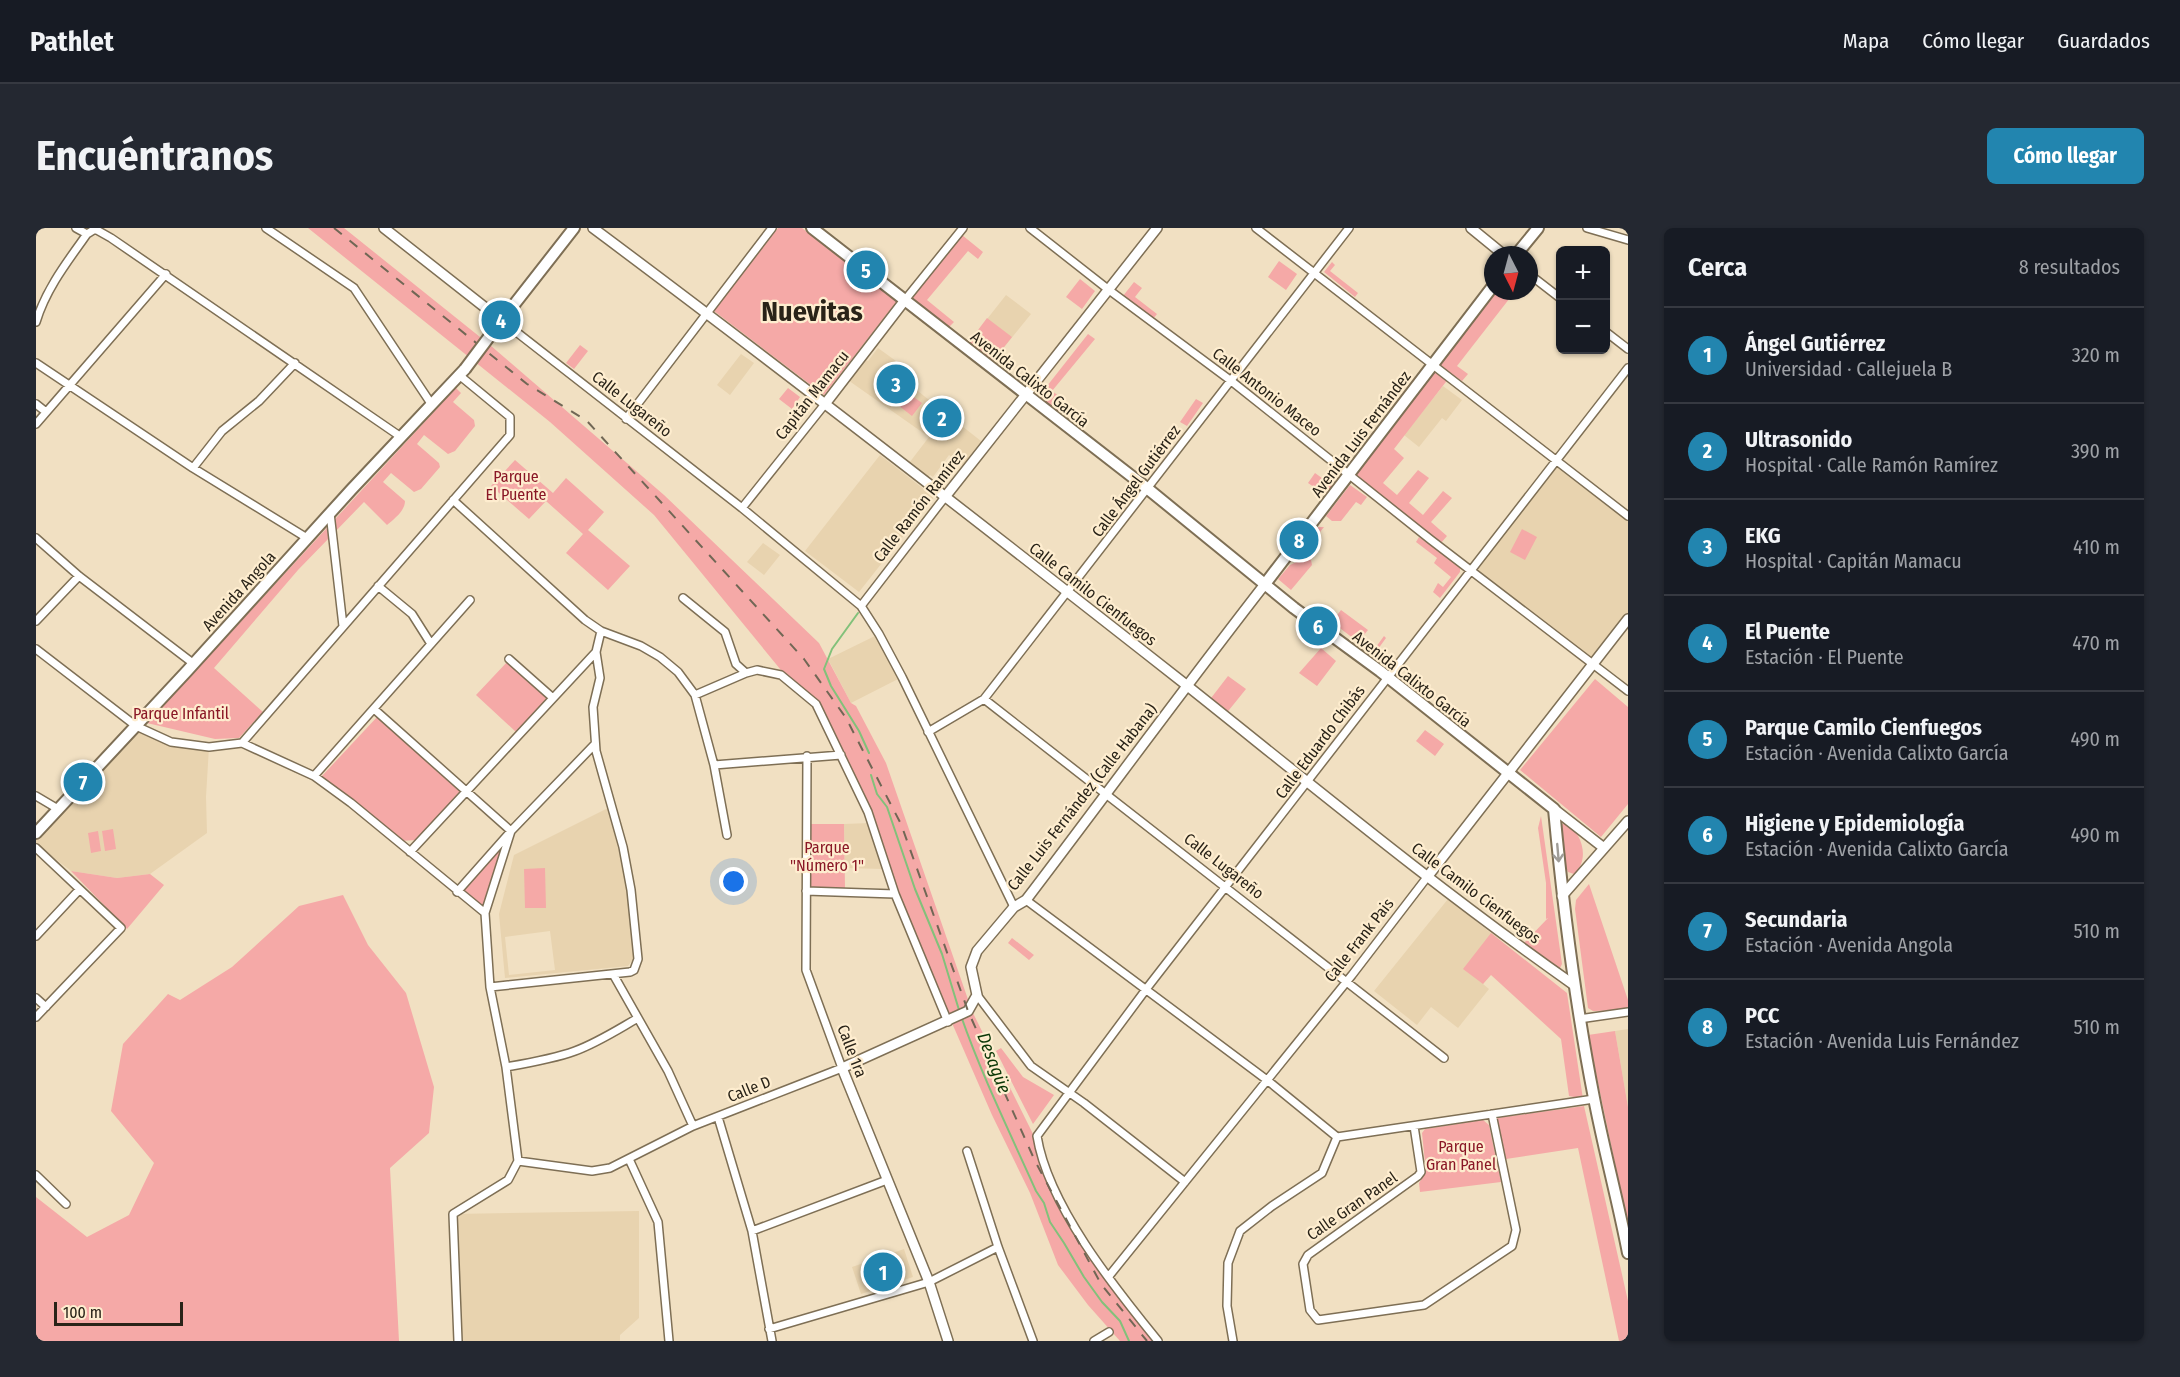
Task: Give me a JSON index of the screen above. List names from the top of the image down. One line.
{"streets":{"main road":["Avenida Calixto García","Capitán Mamacu","Calle Lugareño","Avenida Luis Fernández","Calle Ramón Ramírez","Avenida Angola","Calle Camilo Cienfuegos","Calle Luis Fernández (Calle Habana)","Calle Frank Pais","Calle 1ra","Calle D"],"street":["Calle Antonio Maceo","Calle Ángel Gutiérrez","Calle Eduardo Chibás","Calle Gran Panel"]},"crossings":[["Avenida Calixto García","Capitán Mamacu"],["Avenida Calixto García","Avenida Luis Fernández"],["Avenida Calixto García","Calle Ángel Gutiérrez"],["Avenida Calixto García","Calle Ramón Ramírez"],["Avenida Calixto García","Calle Eduardo Chibás"],["Avenida Calixto García","Calle Frank Pais"],["Calle Antonio Maceo","Avenida Luis Fernández"],["Calle Antonio Maceo","Calle Ángel Gutiérrez"],["Calle Antonio Maceo","Calle Ramón Ramírez"],["Calle Antonio Maceo","Calle Eduardo Chibás"],["Calle Antonio Maceo","Calle Frank Pais"],["Capitán Mamacu","Calle Lugareño"],["Capitán Mamacu","Calle Camilo Cienfuegos"],["Calle Lugareño","Calle Ángel Gutiérrez"],["Calle Lugareño","Calle Ramón Ramírez"],["Calle Lugareño","Avenida Angola"],["Calle Lugareño","Calle Eduardo Chibás"],["Calle Lugareño","Calle Luis Fernández (Calle Habana)"],["Calle Lugareño","Calle Frank Pais"],["Avenida Luis Fernández","Calle Camilo Cienfuegos"],["Avenida Luis Fernández","Calle Luis Fernández (Calle Habana)"],["Calle Ángel Gutiérrez","Calle Camilo Cienfuegos"],["Calle Ramón Ramírez","Calle Camilo Cienfuegos"],["Calle Camilo Cienfuegos","Calle Eduardo Chibás"],["Calle Camilo Cienfuegos","Calle Luis Fernández (Calle Habana)"],["Calle Camilo Cienfuegos","Calle Frank Pais"],["Calle Eduardo Chibás","Calle Frank Pais"],["Calle Luis Fernández (Calle Habana)","Calle D"],["Calle 1ra","Calle D"]],"districts":["Nuevitas"],"water":["Desagüe"],"parks":["Parque El Puente","Parque Infantil","Parque \"Número 1\"","Parque Gran Panel"],"scale_bar":"100 m","north":"bottom","page":{"header":"Pathlet","nav":["Mapa","Cómo llegar","Guardados"],"buttons":"Cómo llegar","title":"Encuéntranos","heading":["Cerca","8 resultados"],"map_buttons":["+","−"],"pins":["5","4","3","2","8","6","7","1"],"list":[{"mark":"1","name":"Ángel Gutiérrez","note":"Universidad · Callejuela B","value":"320 m"},{"mark":"2","name":"Ultrasonido","note":"Hospital · Calle Ramón Ramírez","value":"390 m"},{"mark":"3","name":"EKG","note":"Hospital · Capitán Mamacu","value":"410 m"},{"mark":"4","name":"El Puente","note":"Estación · El Puente","value":"470 m"},{"mark":"5","name":"Parque Camilo Cienfuegos","note":"Estación · Avenida Calixto García","value":"490 m"},{"mark":"6","name":"Higiene y Epidemiología","note":"Estación · Avenida Calixto García","value":"490 m"},{"mark":"7","name":"Secundaria","note":"Estación · Avenida Angola","value":"510 m"},{"mark":"8","name":"PCC","note":"Estación · Avenida Luis Fernández","value":"510 m"}],"scale":"100 m"}}
